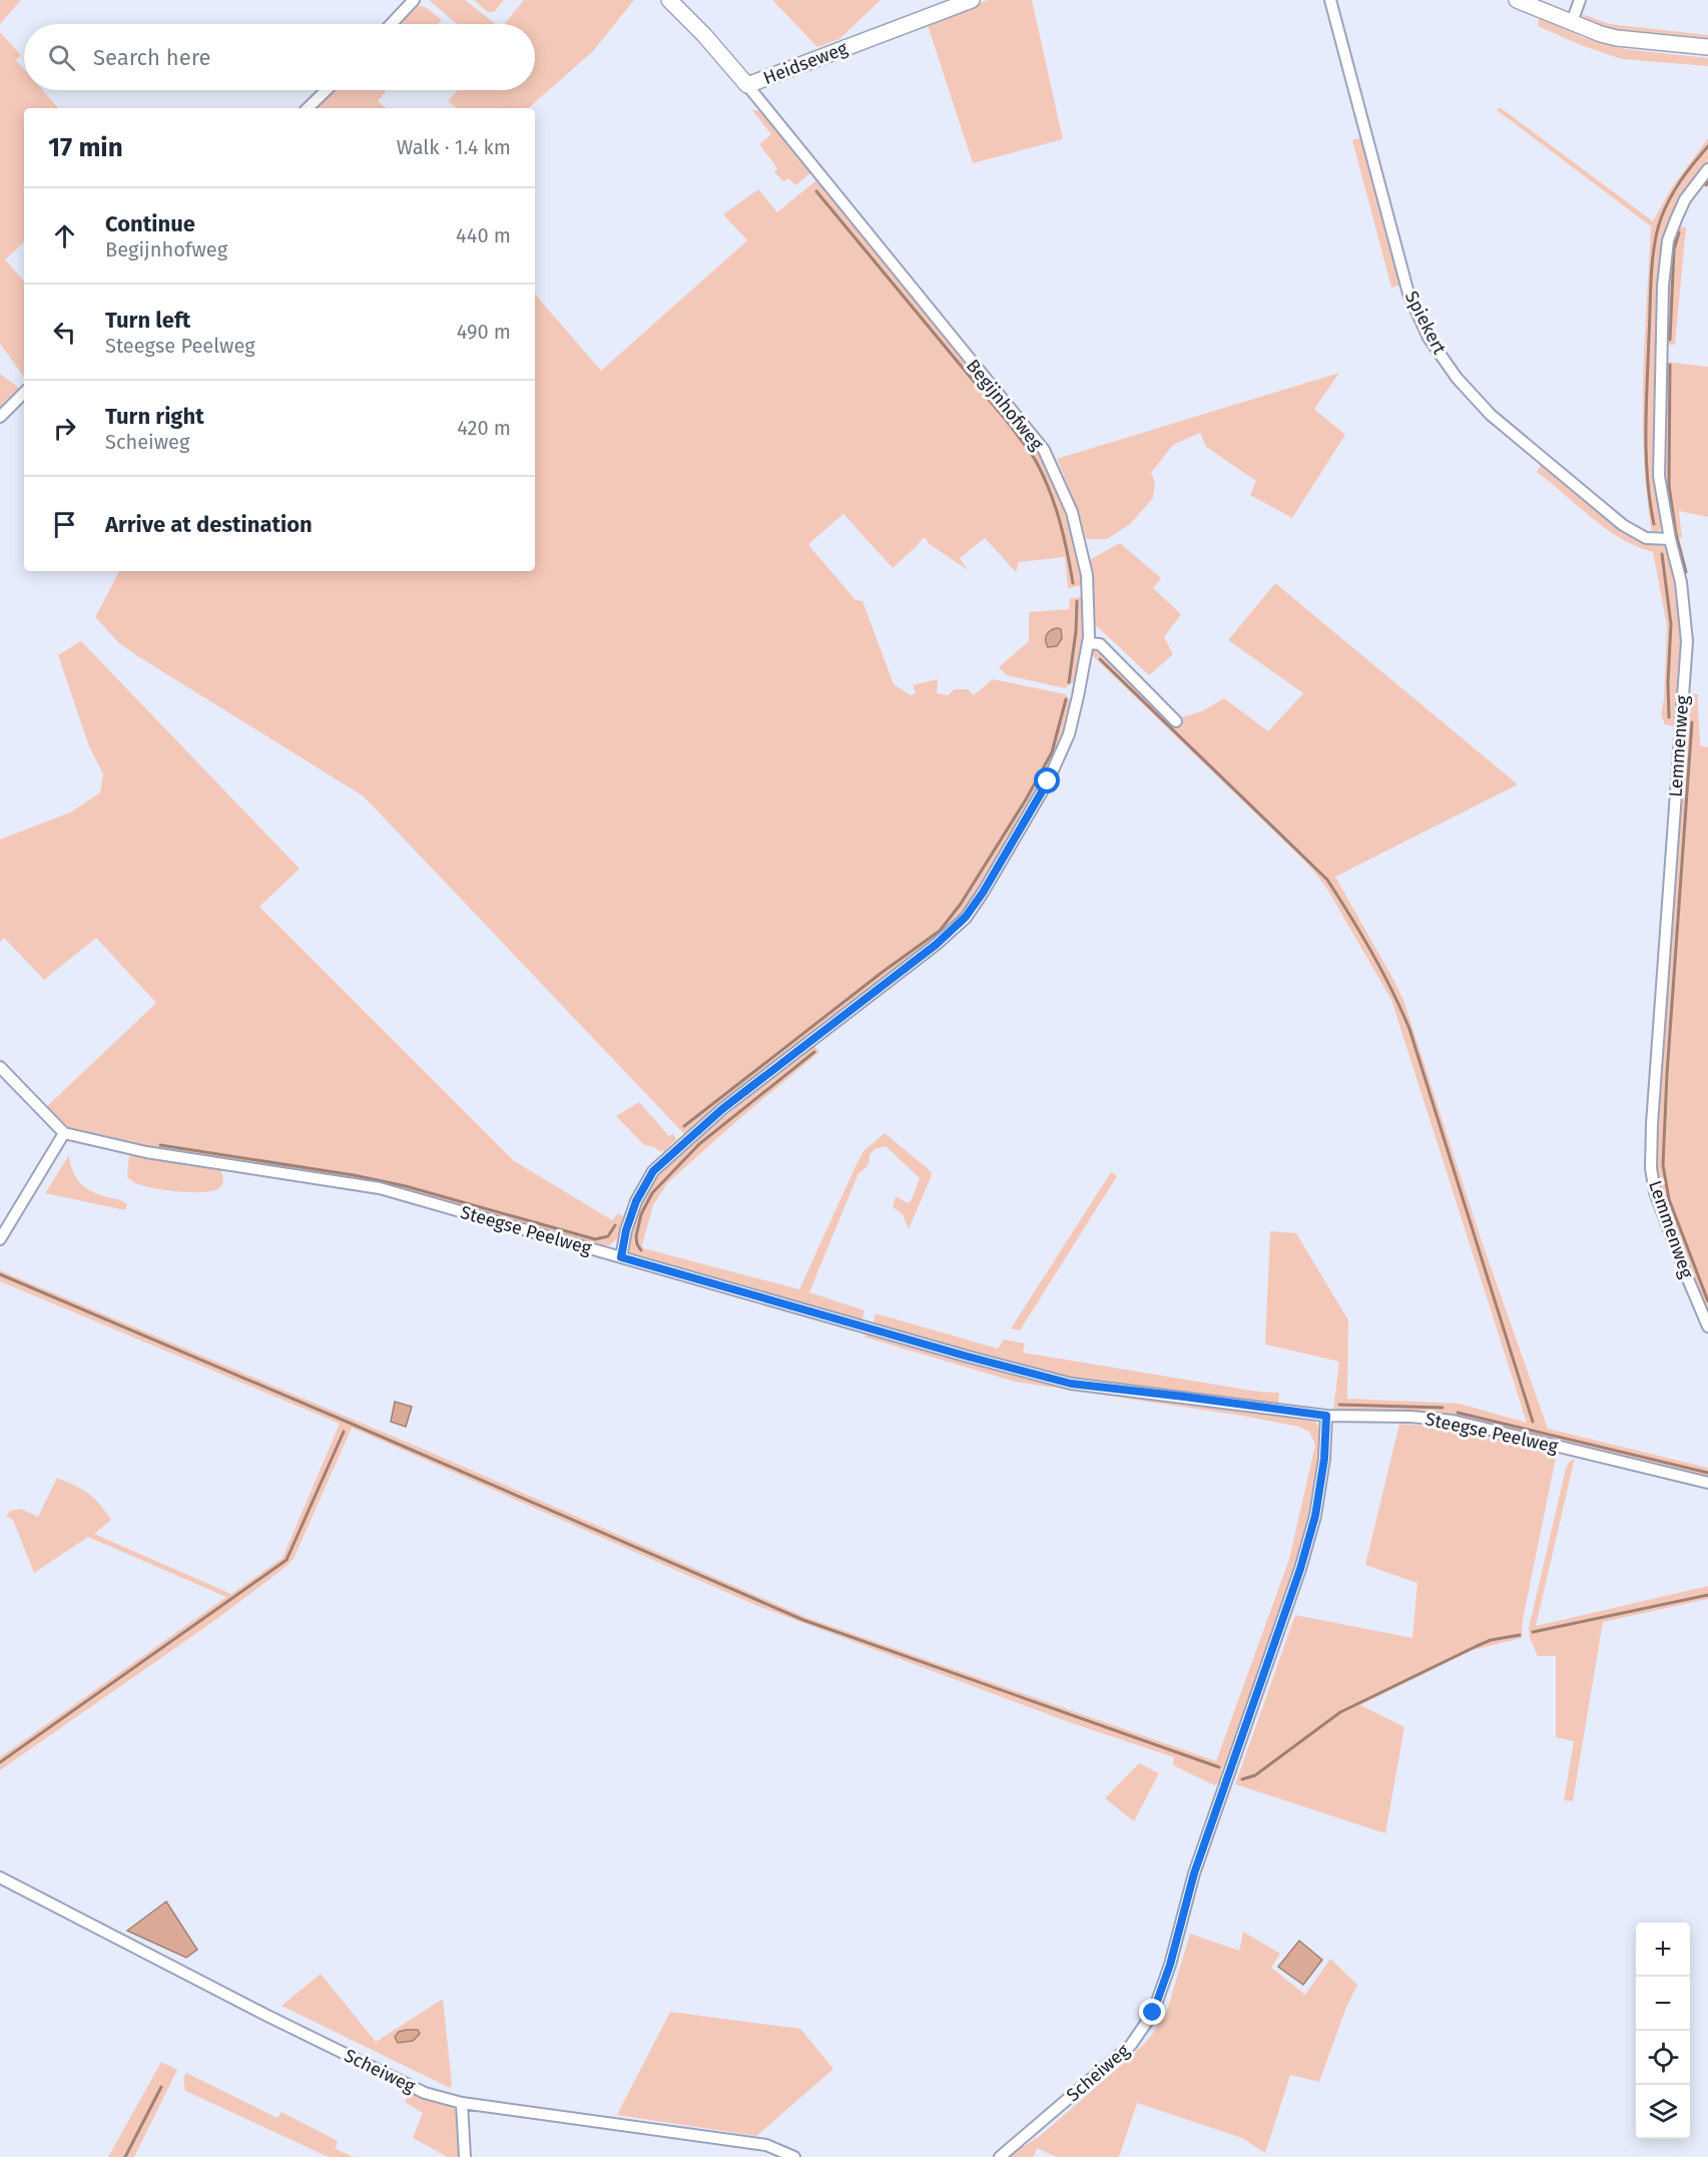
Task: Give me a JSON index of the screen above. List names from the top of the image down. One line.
{"streets":{"street":["Heidseweg","Spiekert","Begijnhofweg","Lemmenweg","Steegse Peelweg","Scheiweg"]},"crossings":[["Heidseweg","Begijnhofweg"],["Spiekert","Lemmenweg"],["Begijnhofweg","Steegse Peelweg"],["Steegse Peelweg","Scheiweg"]],"page":{"search":"Search here","heading":["17 min","Walk · 1.4 km"],"list":[["Continue","Begijnhofweg","440 m"],["Turn left","Steegse Peelweg","490 m"],["Turn right","Scheiweg","420 m"],"Arrive at destination"],"map_buttons":["+","−"]}}
